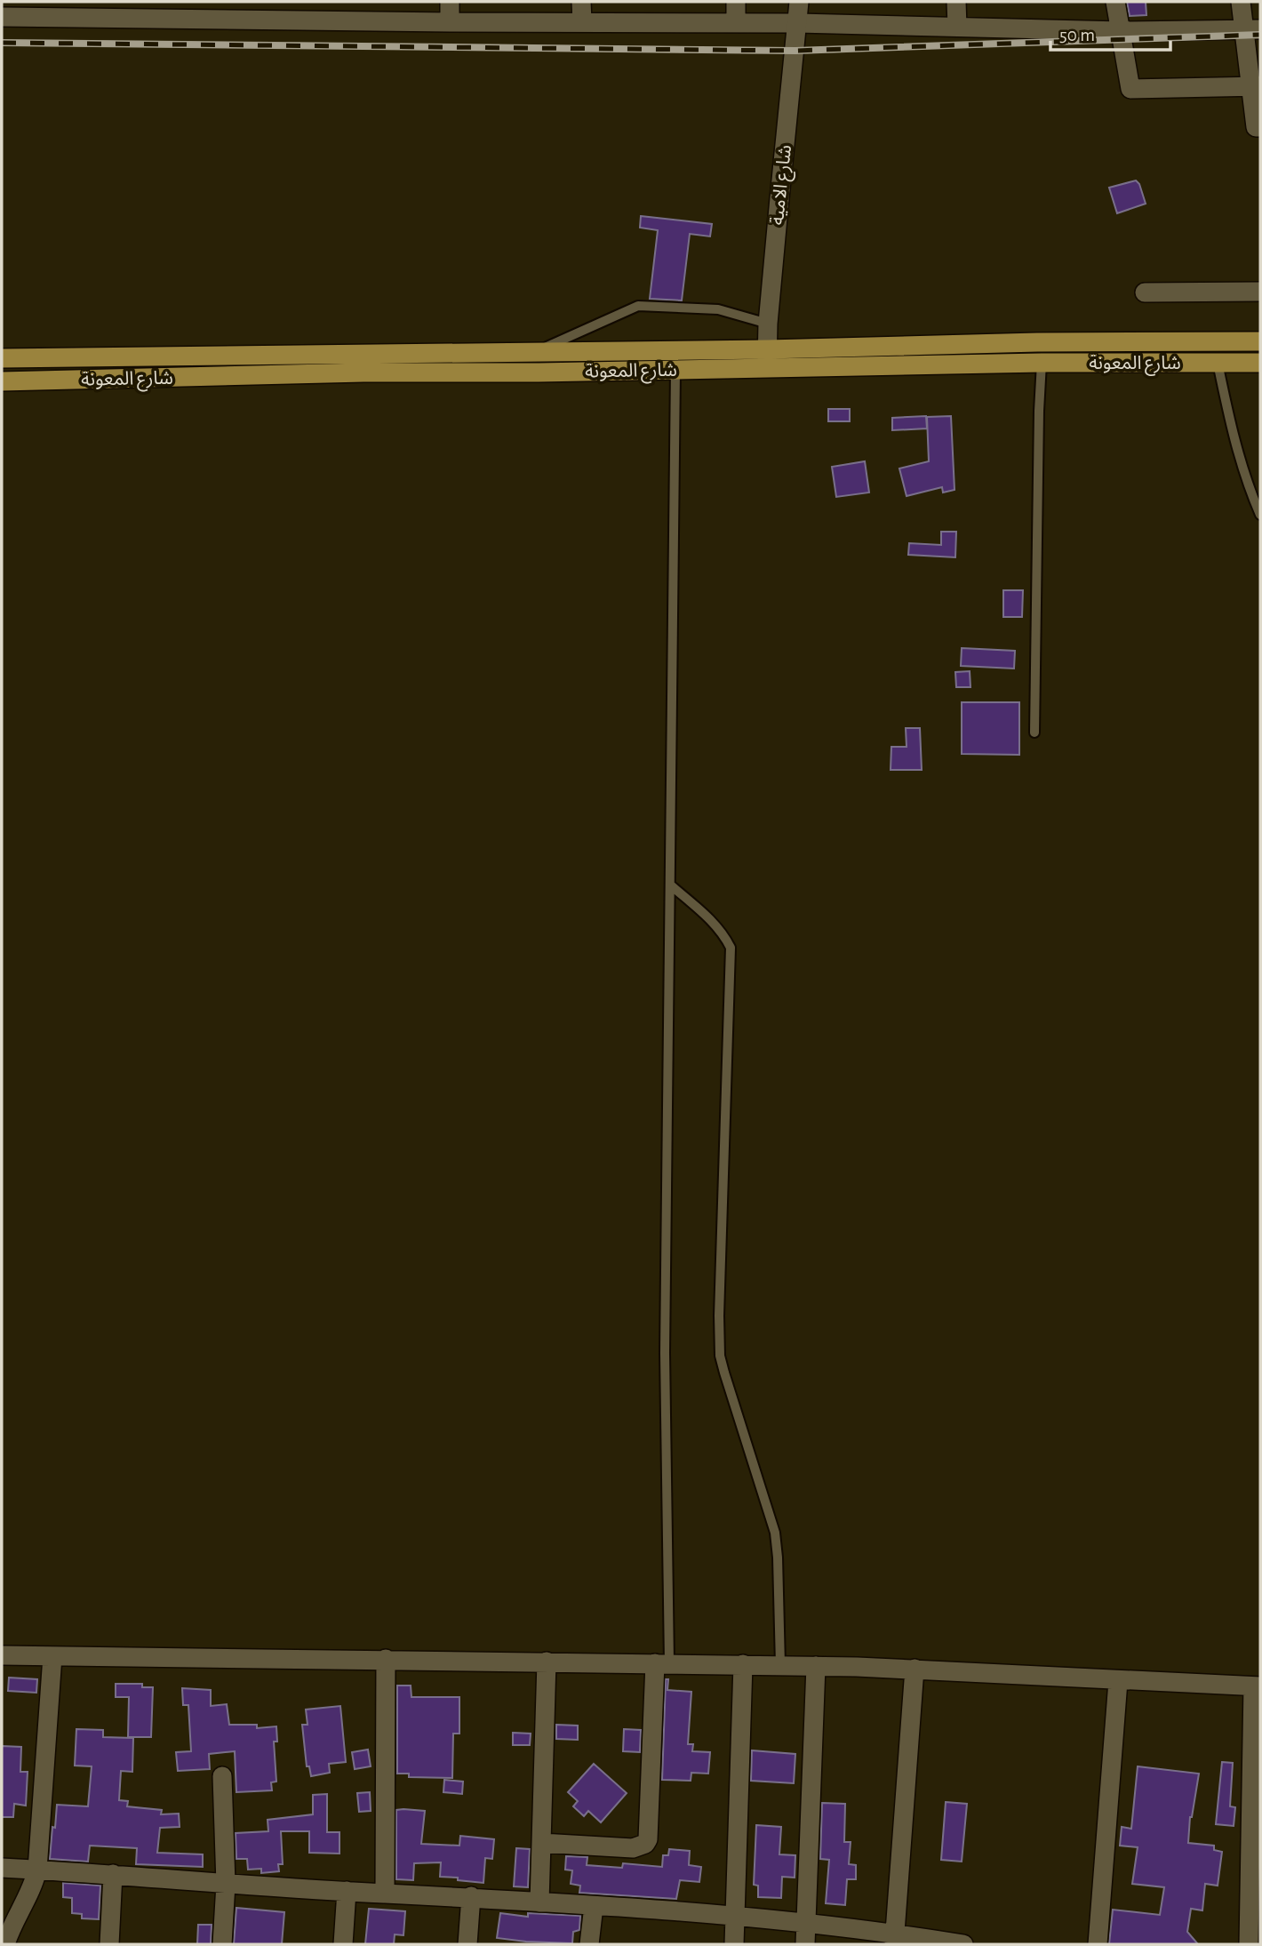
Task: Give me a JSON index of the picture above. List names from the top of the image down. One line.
{"streets":{"highway":["شارع المعونة"],"street":["شارع الامية"]},"crossings":[["شارع الامية","شارع المعونة"]],"scale_bar":"50 m"}
